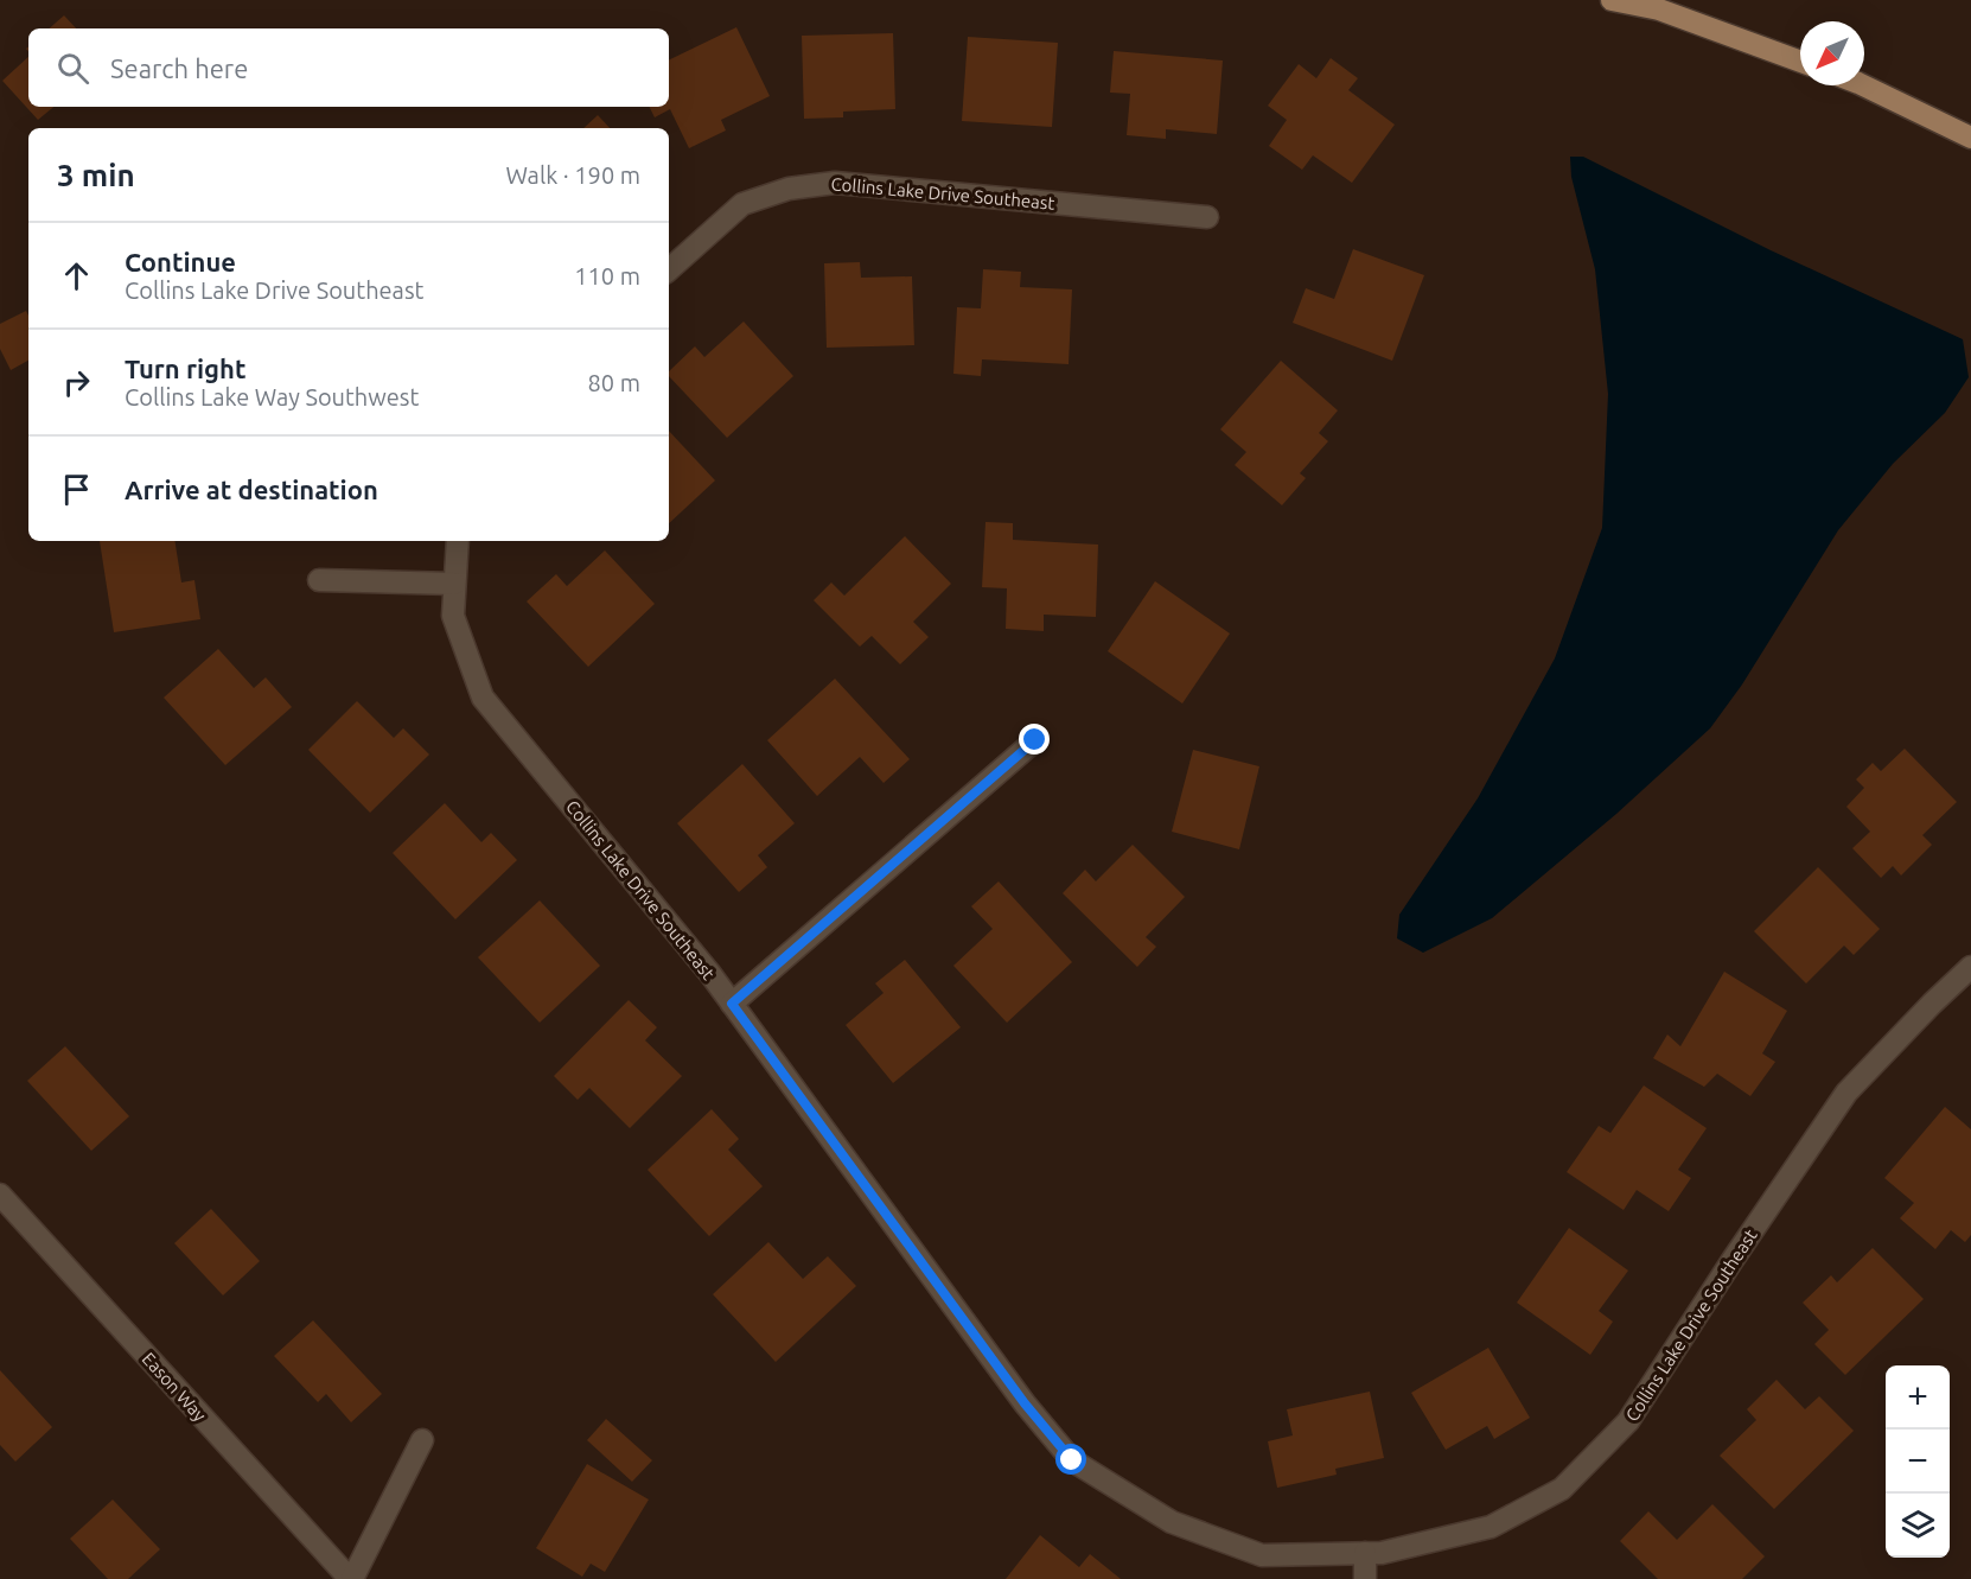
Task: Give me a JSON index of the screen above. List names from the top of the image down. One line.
{"streets":{"street":["Collins Lake Drive Southeast","Eason Way"]},"north":"bottom left","page":{"search":"Search here","heading":["3 min","Walk · 190 m"],"list":[["Continue","Collins Lake Drive Southeast","110 m"],["Turn right","Collins Lake Way Southwest","80 m"],"Arrive at destination"],"map_buttons":["+","−"]}}
